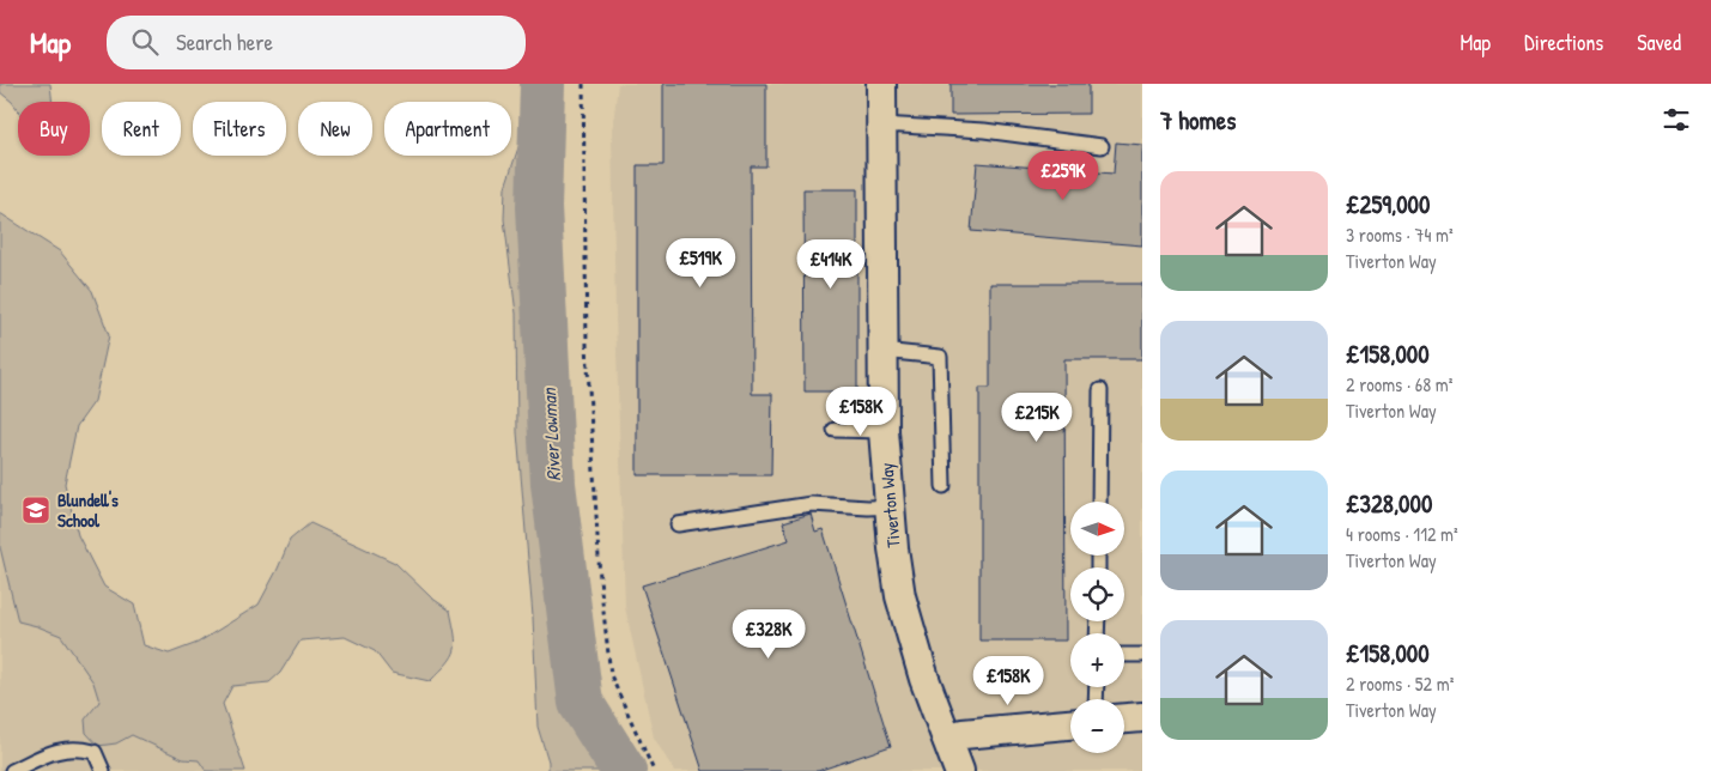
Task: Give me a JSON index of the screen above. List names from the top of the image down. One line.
{"streets":{"street":["Tiverton Way"]},"water":["River Lowman"],"places":{"school or university":["Blundell's School"]},"north":"right","page":{"header":"Map","search":"Search here","nav":["Map","Directions","Saved"],"heading":"7 homes","chip":["Buy","Rent","Filters","New","Apartment"],"price":["£259K","£519K","£414K","£158K","£215K","£328K","£158K"],"list":[{"name":"£259,000","note":"3 rooms · 74 m² · Tiverton Way"},{"name":"£158,000","note":"2 rooms · 68 m² · Tiverton Way"},{"name":"£328,000","note":"4 rooms · 112 m² · Tiverton Way"},{"name":"£158,000","note":"2 rooms · 52 m² · Tiverton Way"}],"map_buttons":["+","−"]}}
